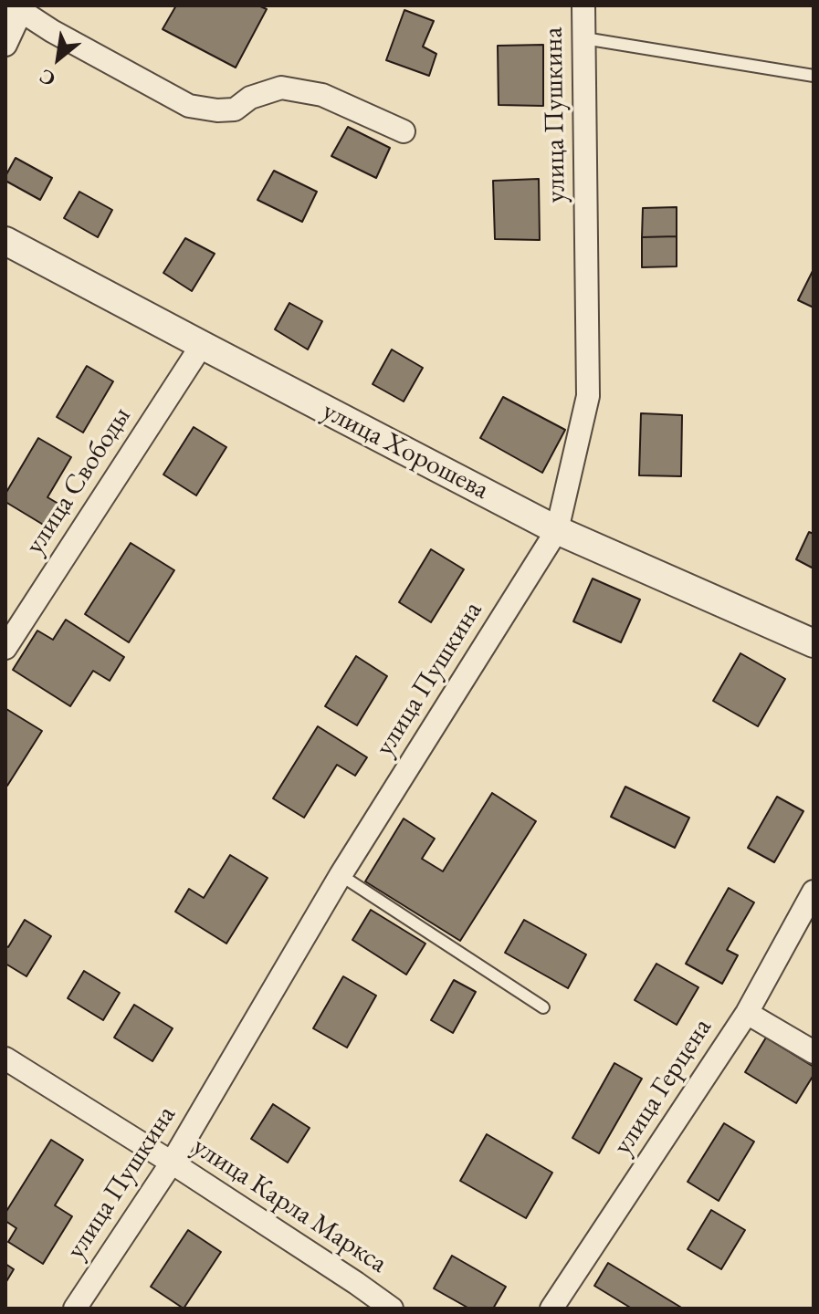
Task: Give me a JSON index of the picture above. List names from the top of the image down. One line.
{"streets":{"street":["улица Пушкина","улица Хорошева","улица Свободы","улица Герцена","улица Карла Маркса"]},"crossings":[["улица Пушкина","улица Хорошева"],["улица Пушкина","улица Карла Маркса"],["улица Хорошева","улица Свободы"]],"north":"bottom left"}
